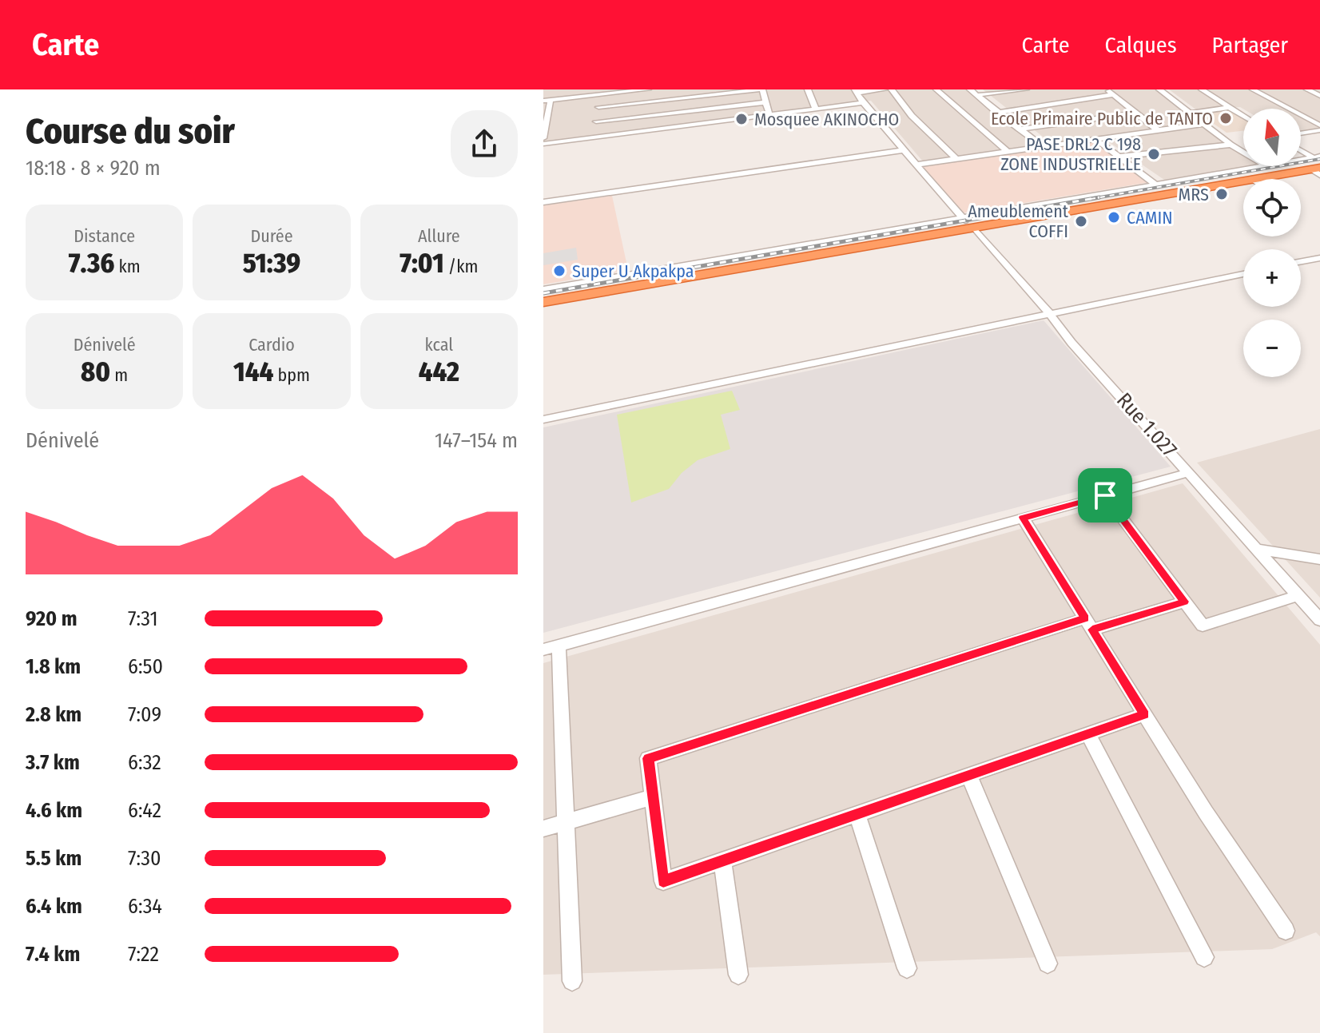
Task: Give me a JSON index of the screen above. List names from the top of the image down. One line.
{"streets":{"street":["Rue 1.027"]},"places":["Ecole Primaire Public de TANTO","Mosquee AKINOCHO","PASE DRL2 C 198 ZONE INDUSTRIELLE","MRS","CAMIN","Ameublement COFFI","Super U Akpakpa"],"north":"top","page":{"header":"Carte","nav":["Carte","Calques","Partager"],"heading":["Course du soir","18:18 · 8 × 920 m"],"map_buttons":["+","−"],"stats":[["Distance","7.36 km"],["Durée","51:39"],["Allure","7:01 /km"],["Dénivelé","80 m"],["Cardio","144 bpm"],["kcal","442"]],"chart":["Dénivelé","147–154 m"],"list":[{"name":"920 m","note":"7:31"},{"name":"1.8 km","note":"6:50"},{"name":"2.8 km","note":"7:09"},{"name":"3.7 km","note":"6:32"},{"name":"4.6 km","note":"6:42"},{"name":"5.5 km","note":"7:30"},{"name":"6.4 km","note":"6:34"},{"name":"7.4 km","note":"7:22"}]}}
